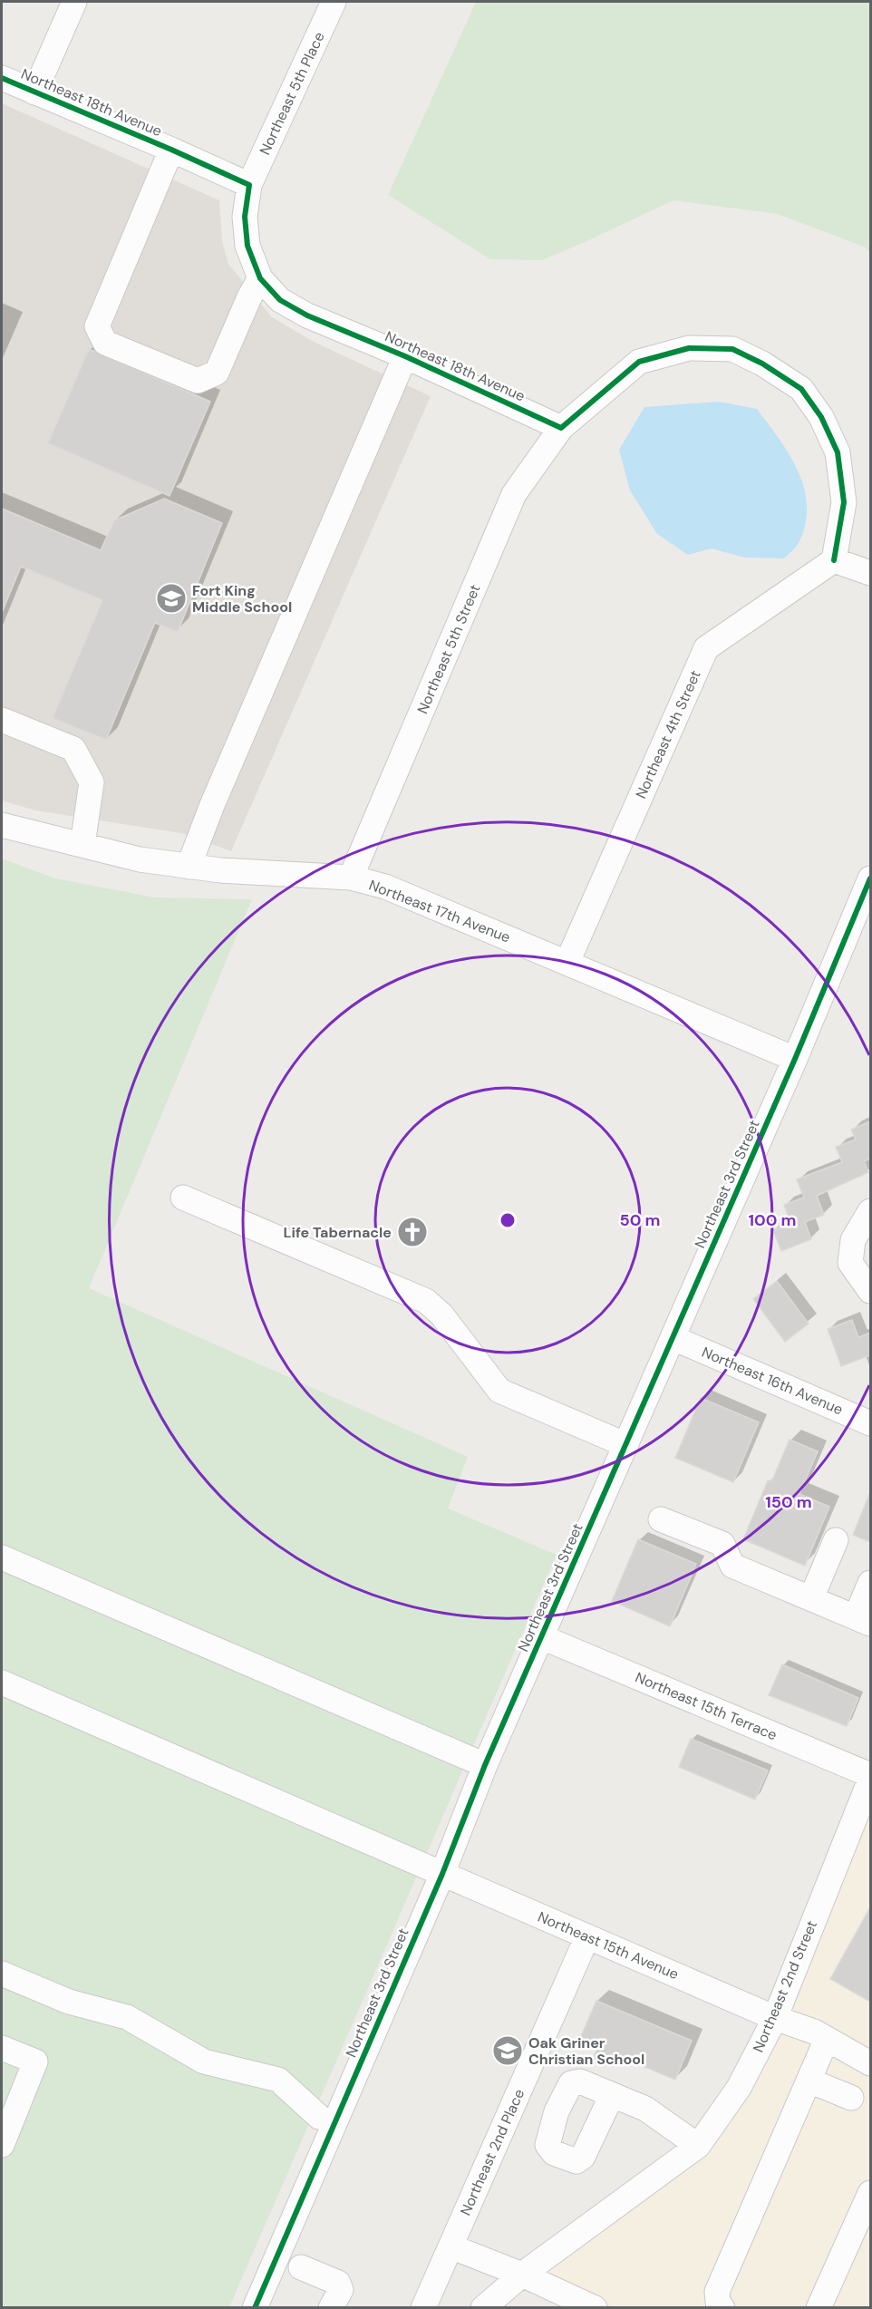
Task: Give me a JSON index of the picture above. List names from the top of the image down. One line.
{"streets":{"street":["Northeast 5th Place","Northeast 18th Avenue","Northeast 5th Street","Northeast 4th Street","Northeast 17th Avenue","Northeast 3rd Street","Northeast 16th Avenue","Northeast 15th Terrace","Northeast 15th Avenue","Northeast 2nd Street","Northeast 2nd Place"]},"crossings":[["Northeast 5th Place","Northeast 18th Avenue"],["Northeast 18th Avenue","Northeast 5th Street"],["Northeast 5th Street","Northeast 17th Avenue"],["Northeast 4th Street","Northeast 17th Avenue"],["Northeast 17th Avenue","Northeast 3rd Street"],["Northeast 3rd Street","Northeast 16th Avenue"],["Northeast 3rd Street","Northeast 15th Terrace"],["Northeast 3rd Street","Northeast 15th Avenue"],["Northeast 15th Avenue","Northeast 2nd Street"],["Northeast 15th Avenue","Northeast 2nd Place"]],"places":{"school or university":["Fort King Middle School","Oak Griner Christian School"],"church":["Life Tabernacle"]},"rings":["50 m","100 m","150 m"]}
